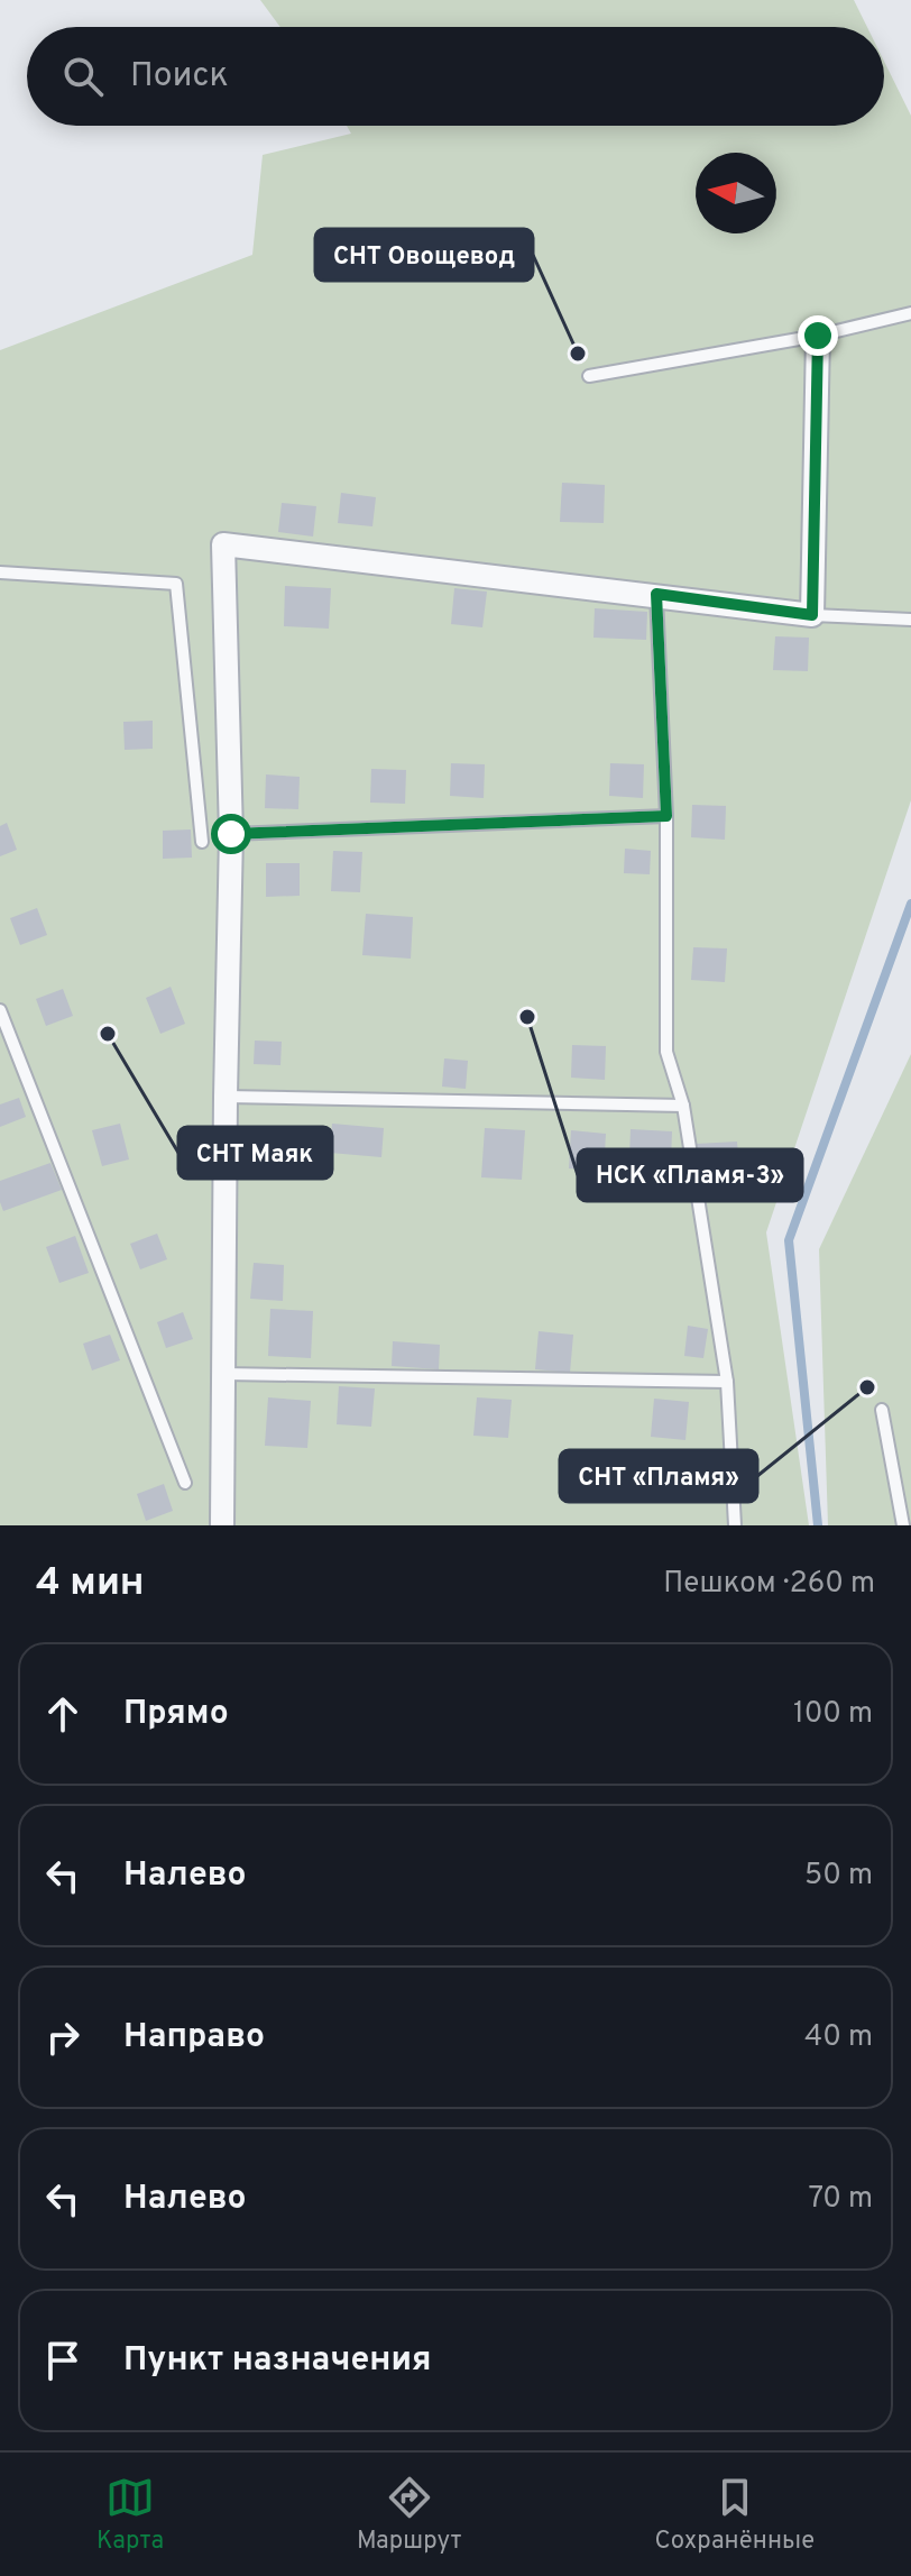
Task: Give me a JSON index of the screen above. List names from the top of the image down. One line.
{"places":["СНТ Овощевод","НСК «Пламя-3»","СНТ Маяк","СНТ «Пламя»"],"north":"left","page":{"search":"Поиск","heading":["4 мин","Пешком · 260 m"],"list":[["Прямо","100 m"],["Налево","50 m"],["Направо","40 m"],["Налево","70 m"],"Пункт назначения"],"nav":["Карта","Маршрут","Сохранённые"]}}
